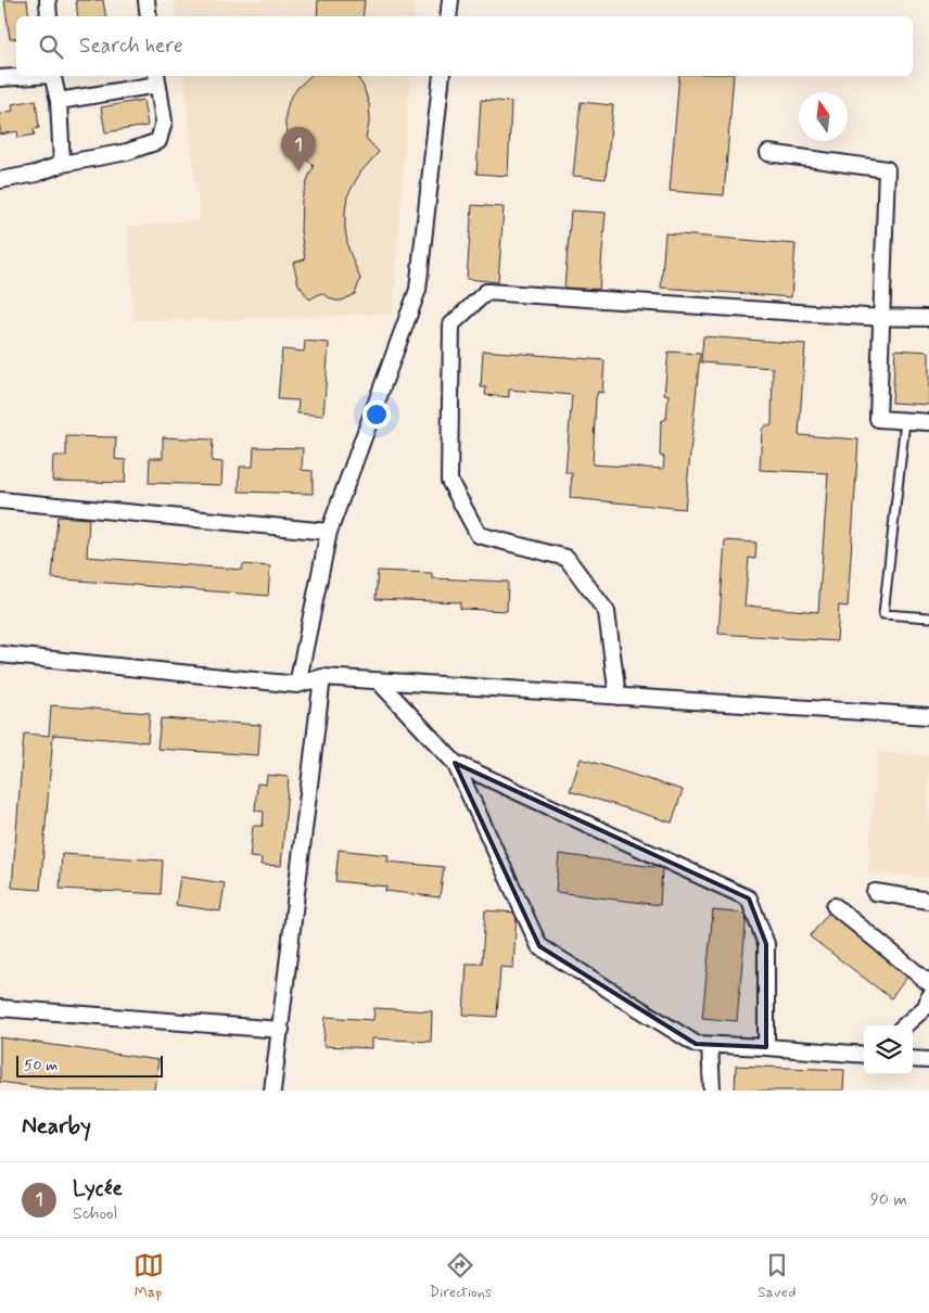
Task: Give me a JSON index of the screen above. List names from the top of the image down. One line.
{"scale_bar":"50 m","north":"top","page":{"search":"Search here","pins":"1","scale":"50 m","heading":"Nearby","list":[{"mark":"1","name":"Lycée","note":"School","value":"90 m"}],"nav":["Map","Directions","Saved"]}}
